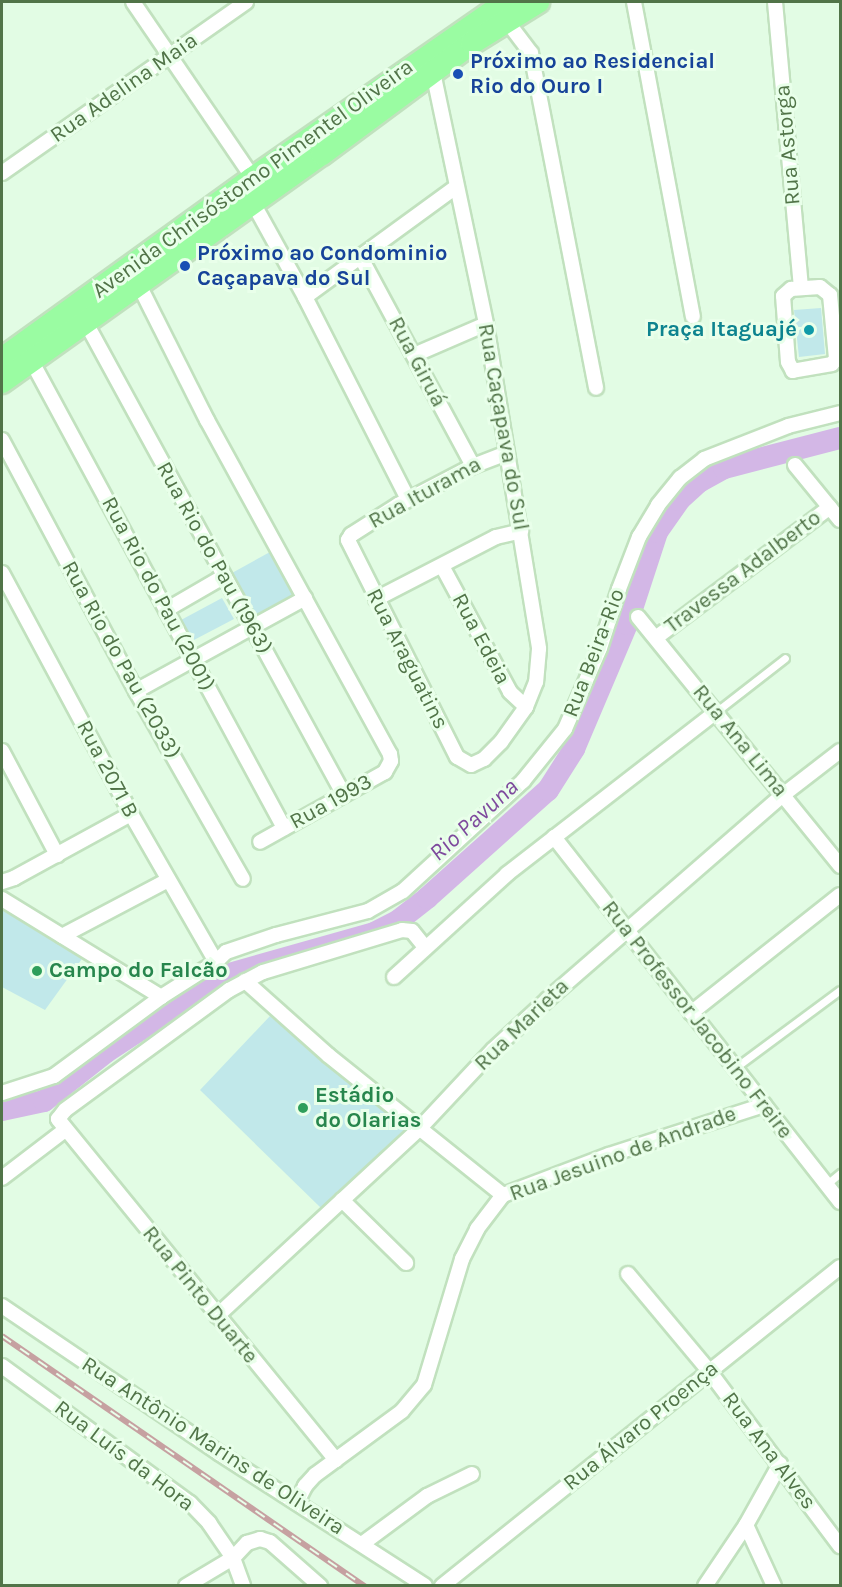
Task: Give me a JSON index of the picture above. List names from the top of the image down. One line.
{"streets":{"main road":["Avenida Chrisóstomo Pimentel Oliveira"],"street":["Rua Adelina Maia","Rua Astorga","Rua Giruá","Rua Caçapava do Sul","Rua Iturama","Rua Rio do Pau (1963)","Travessa Adalberto","Rua Rio do Pau (2001)","Rua Edeia","Rua Beira-Rio","Rua Araguatins","Rua Rio do Pau (2033)","Rua Ana Lima","Rua 2071 B","Rua 1993","Rua Professor Jacobino Freire","Rua Marieta","Rua Jesuino de Andrade","Rua Pinto Duarte","Rua Álvaro Proença","Rua Antônio Marins de Oliveira","Rua Ana Alves","Rua Luís da Hora"]},"crossings":[["Avenida Chrisóstomo Pimentel Oliveira","Rua Caçapava do Sul"],["Avenida Chrisóstomo Pimentel Oliveira","Rua Rio do Pau (1963)"],["Avenida Chrisóstomo Pimentel Oliveira","Rua Rio do Pau (2001)"],["Rua Giruá","Rua Iturama"],["Rua Caçapava do Sul","Rua Iturama"],["Rua Caçapava do Sul","Rua Edeia"],["Rua Caçapava do Sul","Rua Araguatins"],["Rua Iturama","Rua Araguatins"],["Rua Rio do Pau (1963)","Rua 1993"],["Travessa Adalberto","Rua Ana Lima"],["Rua Rio do Pau (2001)","Rua 1993"],["Rua Beira-Rio","Rua 2071 B"],["Rua Ana Lima","Rua Marieta"],["Rua Professor Jacobino Freire","Rua Marieta"],["Rua Professor Jacobino Freire","Rua Jesuino de Andrade"],["Rua Marieta","Rua Pinto Duarte"],["Rua Jesuino de Andrade","Rua Pinto Duarte"],["Rua Jesuino de Andrade","Rua Antônio Marins de Oliveira"],["Rua Álvaro Proença","Rua Ana Alves"]],"water":["Rio Pavuna"],"places":["Próximo ao Residencial Rio do Ouro I","Próximo ao Condominio Caçapava do Sul","Praça Itaguajé","Campo do Falcão","Estádio do Olarias"]}
